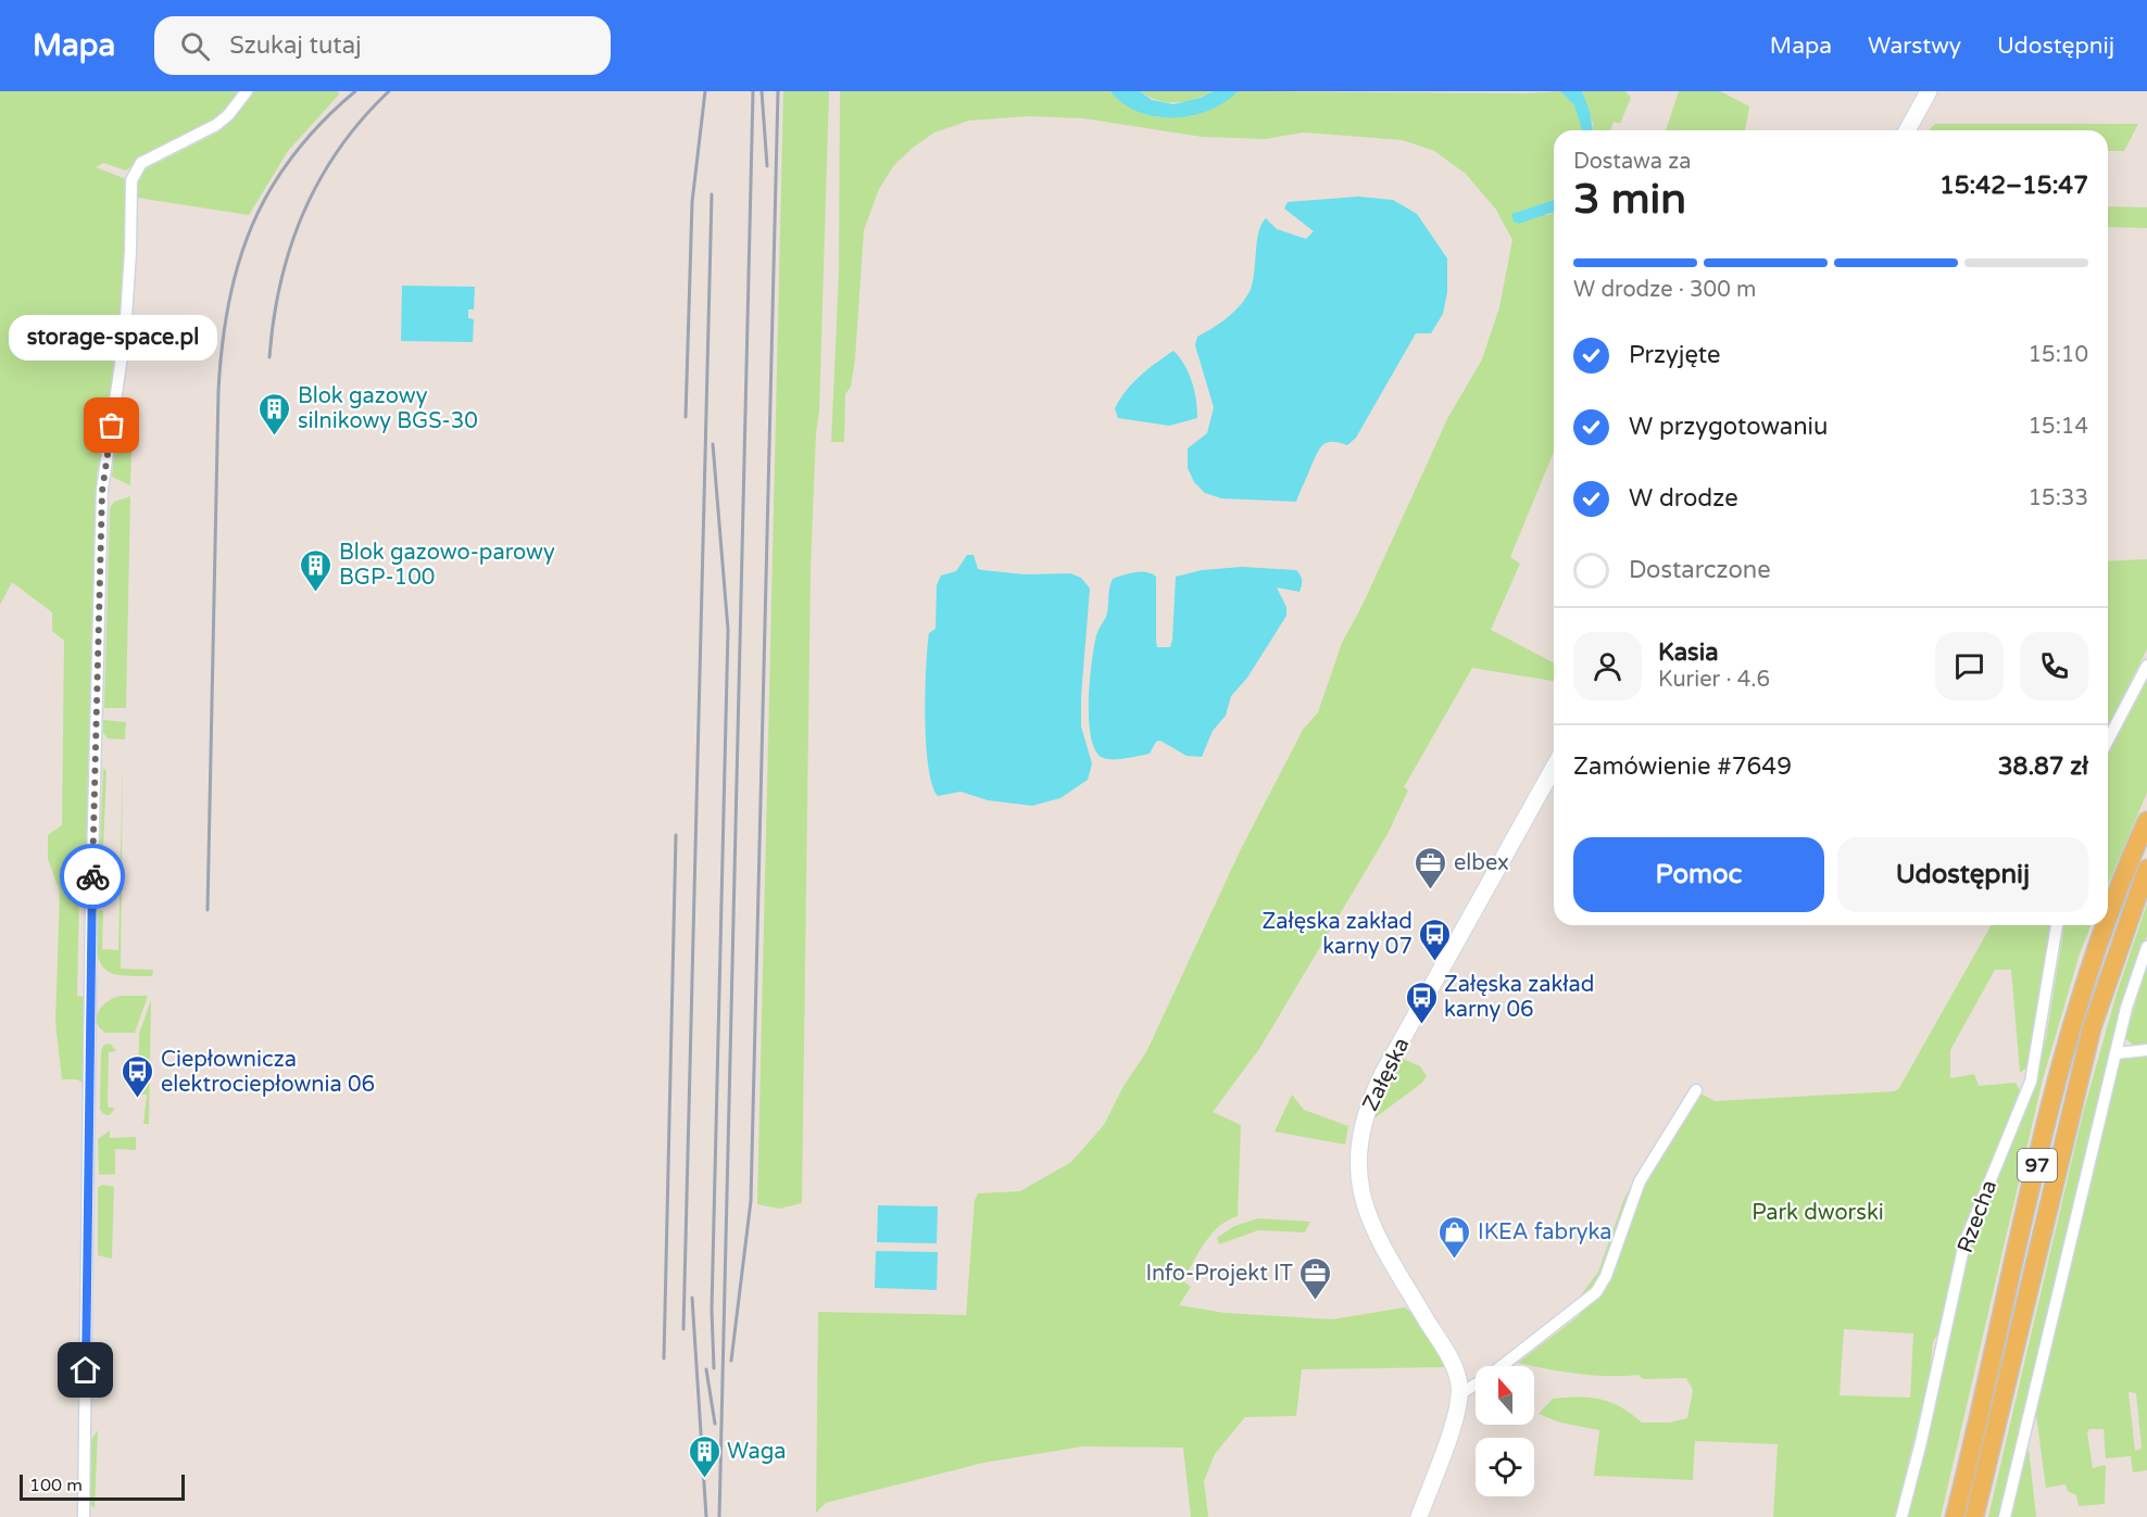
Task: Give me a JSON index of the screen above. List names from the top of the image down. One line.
{"streets":{"main road":["97"],"street":["Załęska","Rzecha"]},"parks":["Park dworski"],"places":{"other":["storage-space.pl"],"building":["Blok gazowy silnikowy BGS-30","Blok gazowo-parowy BGP-100","Waga"],"office":["elbex","Info-Projekt IT"],"bus stop":["Załęska zakład karny 07","Załęska zakład karny 06","Ciepłownicza elektrociepłownia 06"],"shop":["IKEA fabryka"]},"scale_bar":"100 m","north":"top","page":{"header":"Mapa","search":"Szukaj tutaj","nav":["Mapa","Warstwy","Udostępnij"],"heading":["3 min","Dostawa za","15:42–15:47"],"panel":["Kasia","Kurier · 4.6","Zamówienie #7649","38.87 zł"],"bar":"W drodze · 300 m","bubble":"storage-space.pl","list":[["Przyjęte","15:10"],["W przygotowaniu","15:14"],["W drodze","15:33"],"Dostarczone"],"buttons":["Pomoc","Udostępnij"],"scale":"100 m"}}
